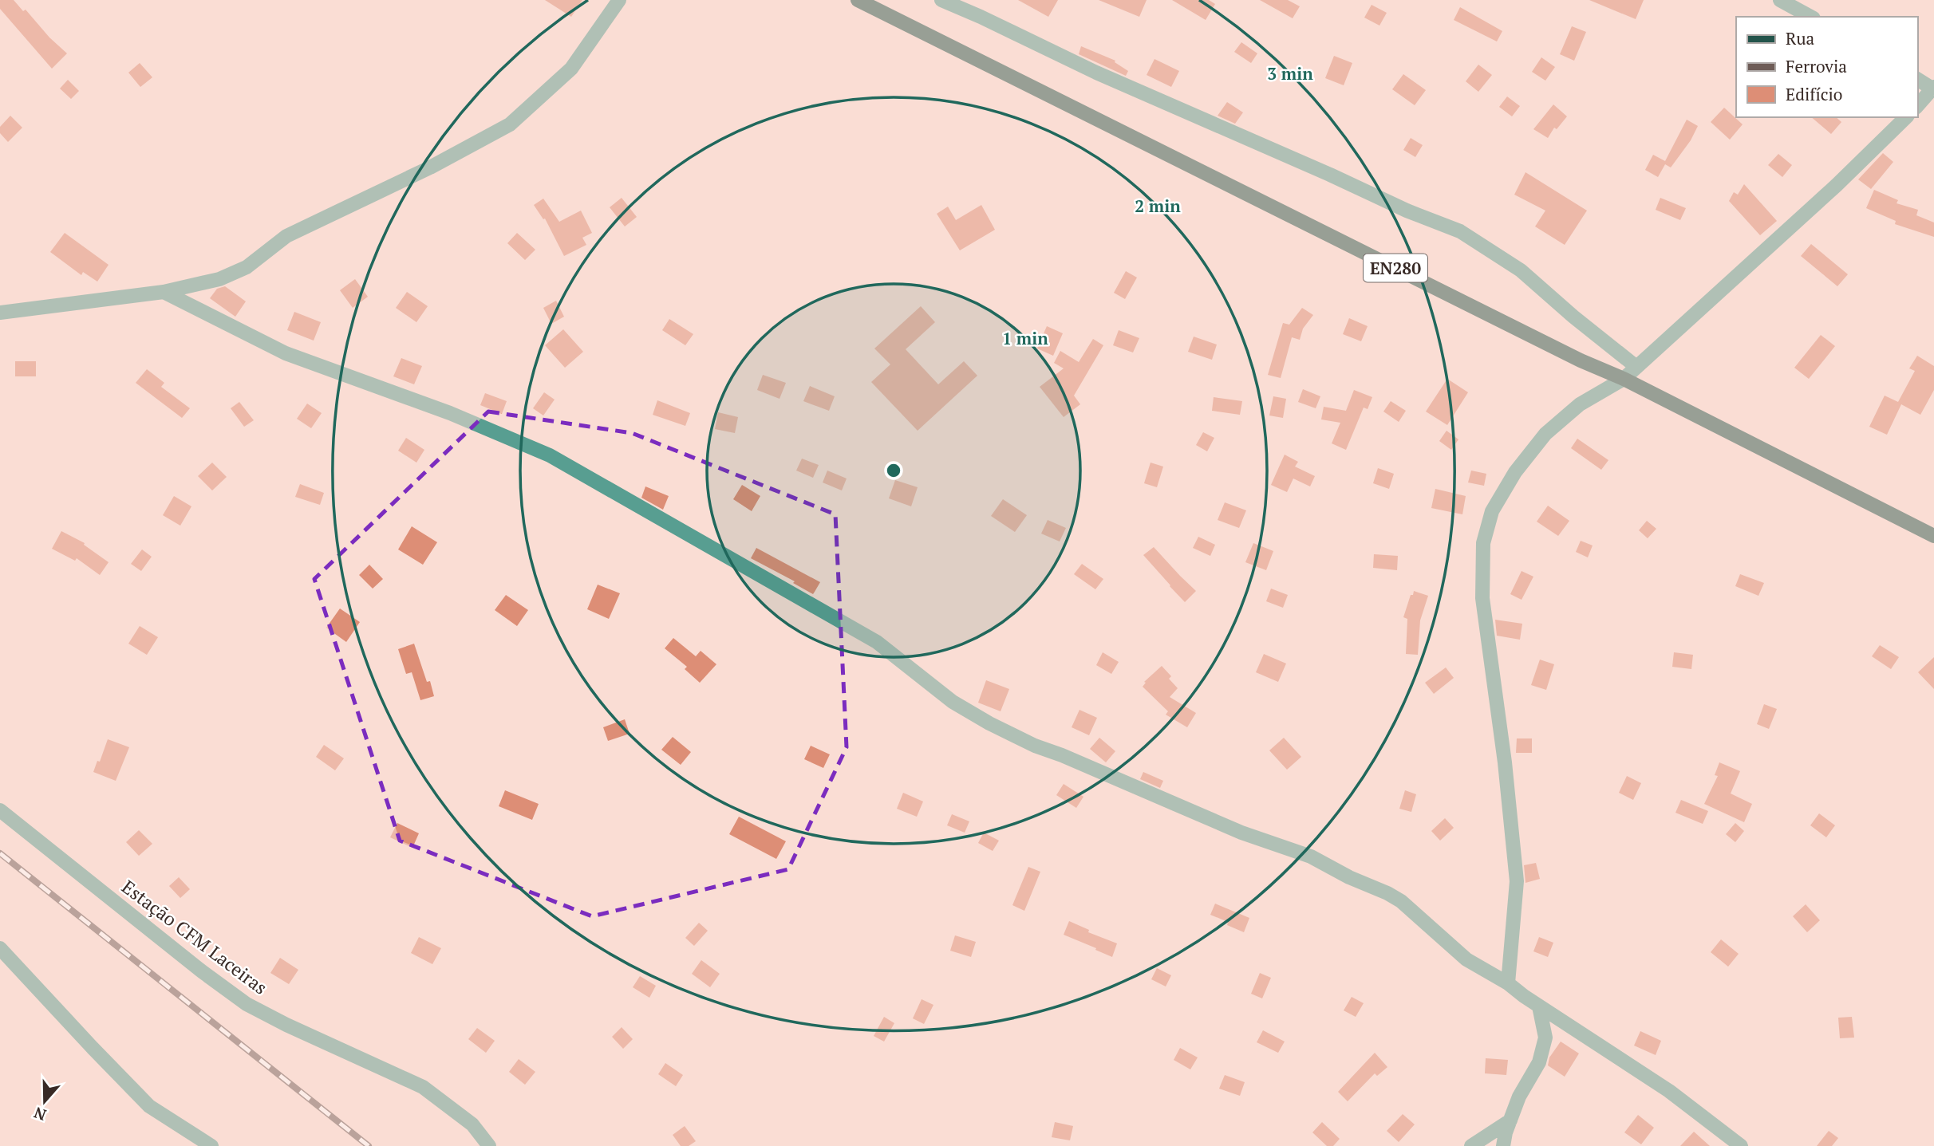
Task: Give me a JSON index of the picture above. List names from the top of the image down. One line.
{"streets":{"main road":["EN280"],"street":["Estação CFM Laceiras"]},"legend":["Rua","Ferrovia","Edifício"],"north":"bottom","rings":["3 min","2 min","1 min"]}
